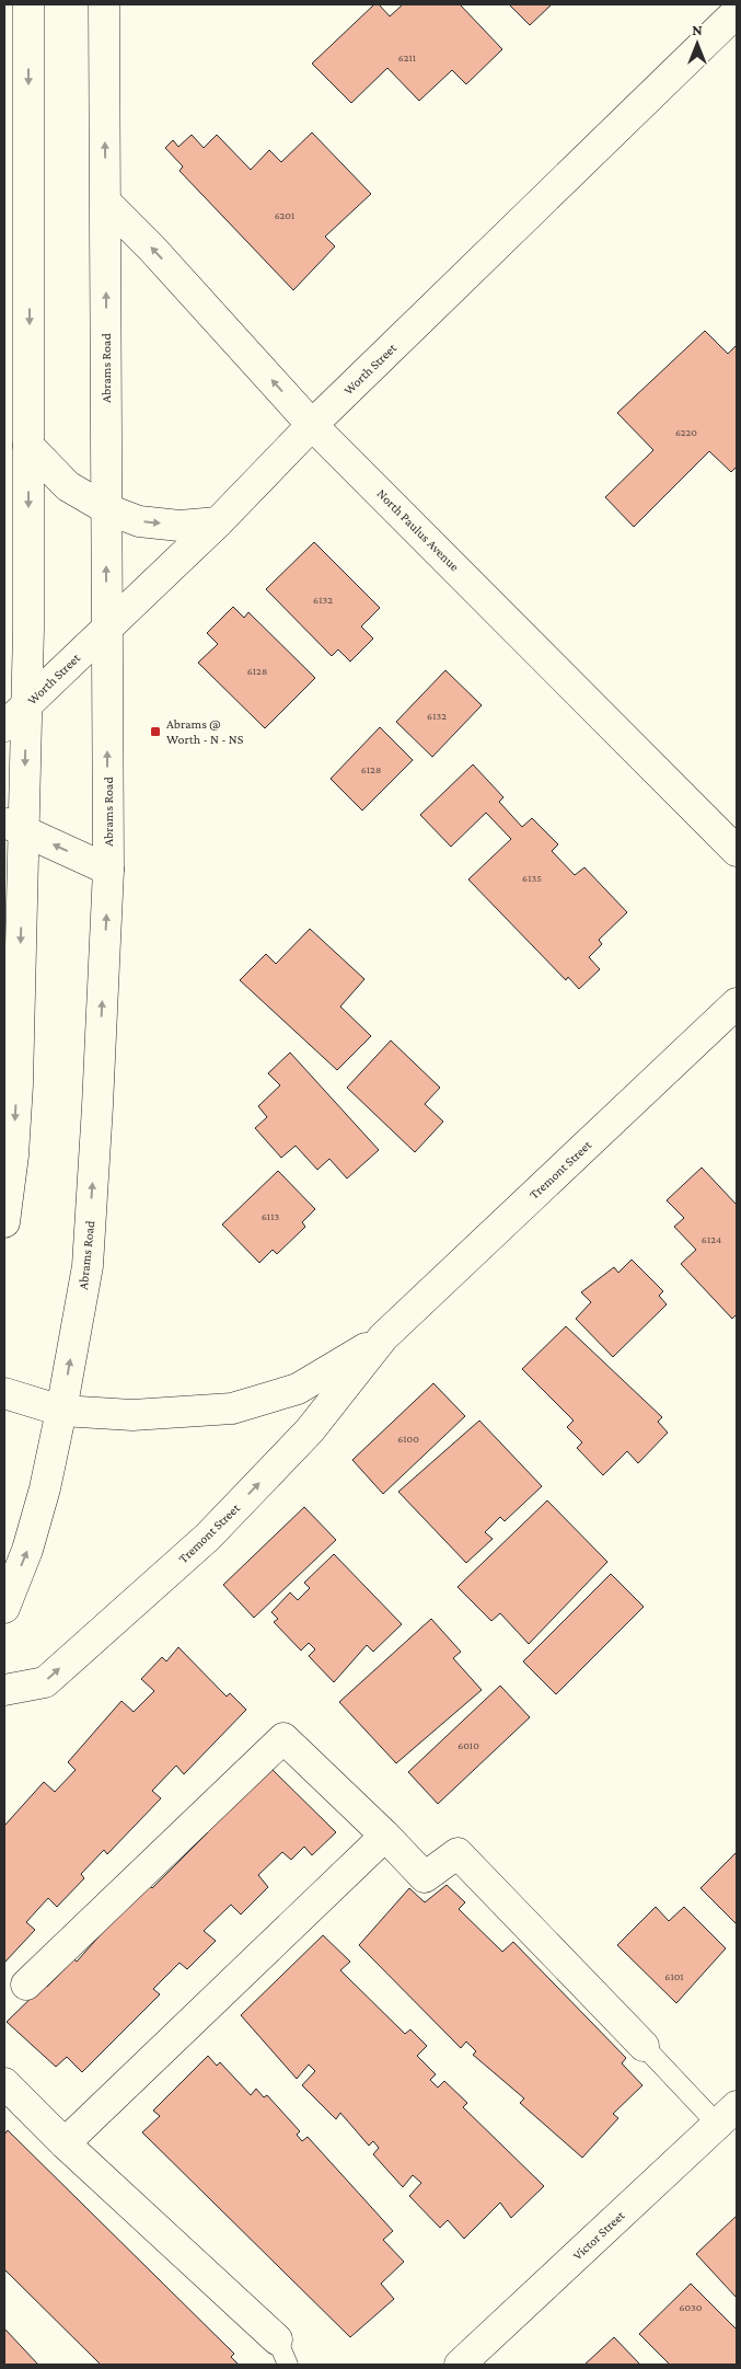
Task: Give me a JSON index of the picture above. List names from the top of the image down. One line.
{"streets":{"street":["Abrams Road","Worth Street","North Paulus Avenue","Tremont Street","Victor Street"]},"crossings":[["Abrams Road","Worth Street"],["Abrams Road","North Paulus Avenue"],["Abrams Road","Tremont Street"],["Worth Street","North Paulus Avenue"]],"one_way":["Tremont Street"],"places":{"transit":["Abrams @ Worth - N - NS"]},"house_numbers":["6211","6201","6220","6132","6128","6132","6128","6135","6113","6124","6100","6010","6101","6030"],"north":"top"}
